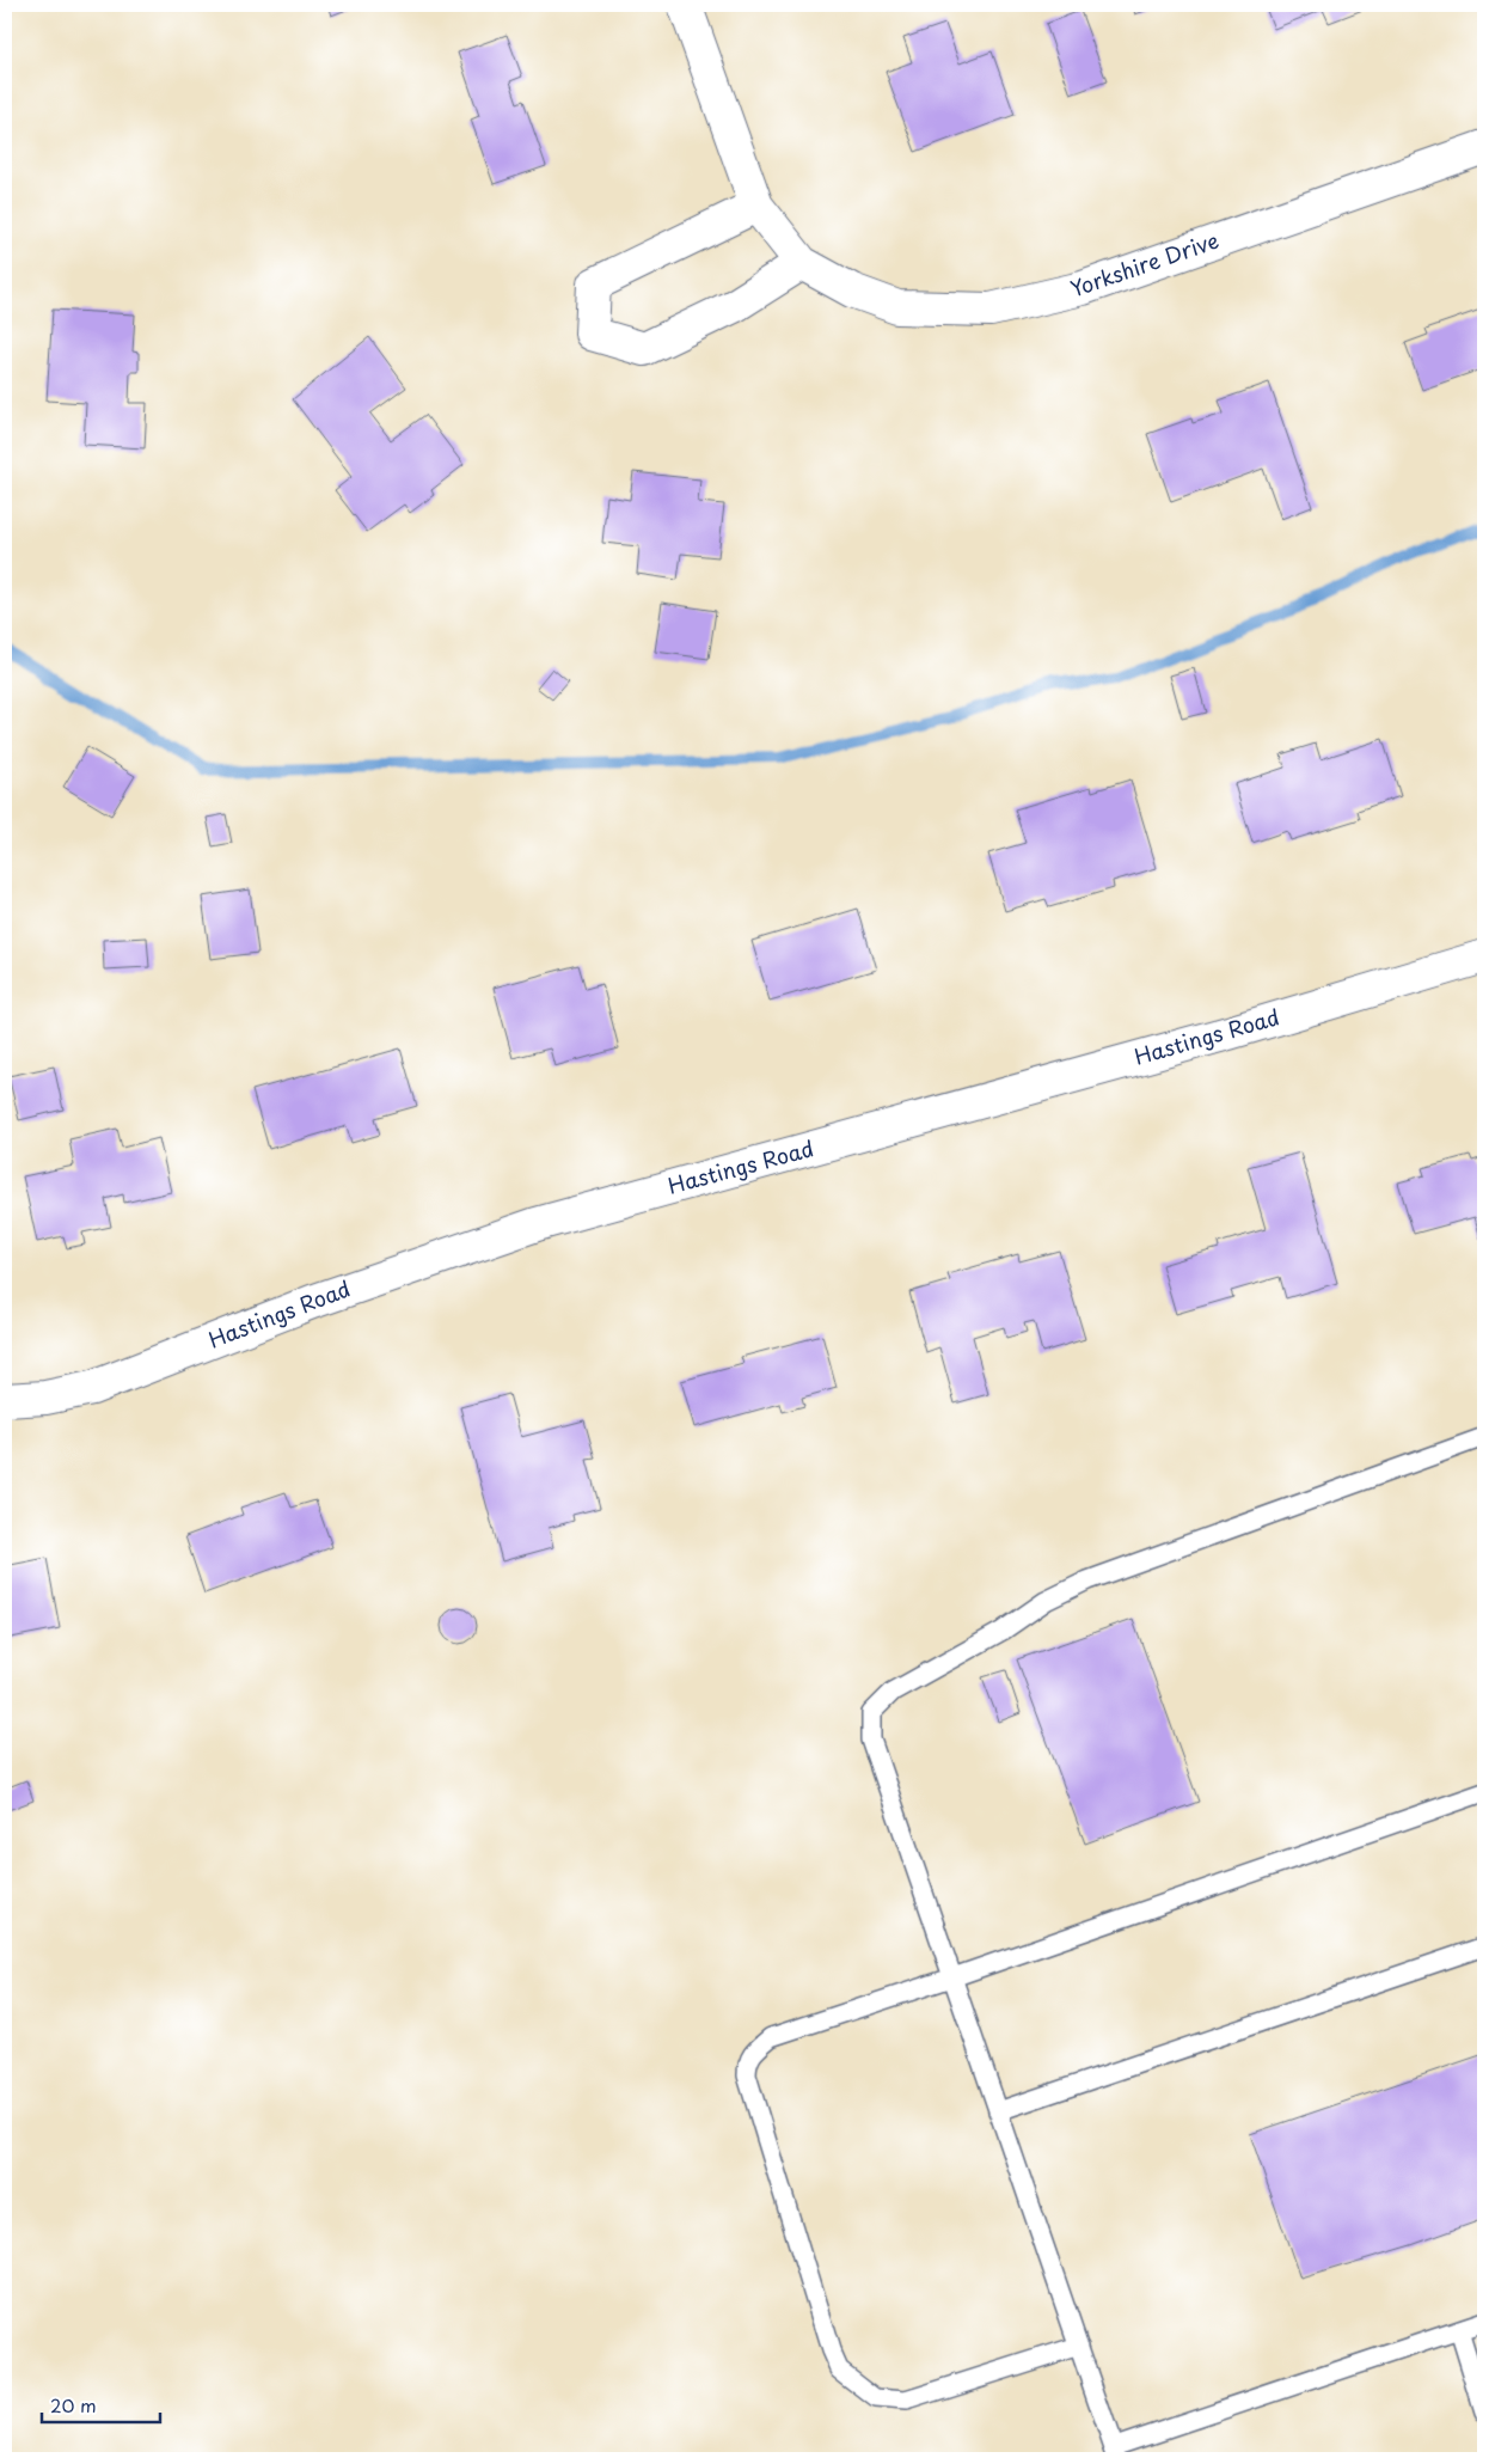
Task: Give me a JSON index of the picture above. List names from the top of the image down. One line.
{"streets":{"street":["Yorkshire Drive","Hastings Road"]},"scale_bar":"20 m"}
